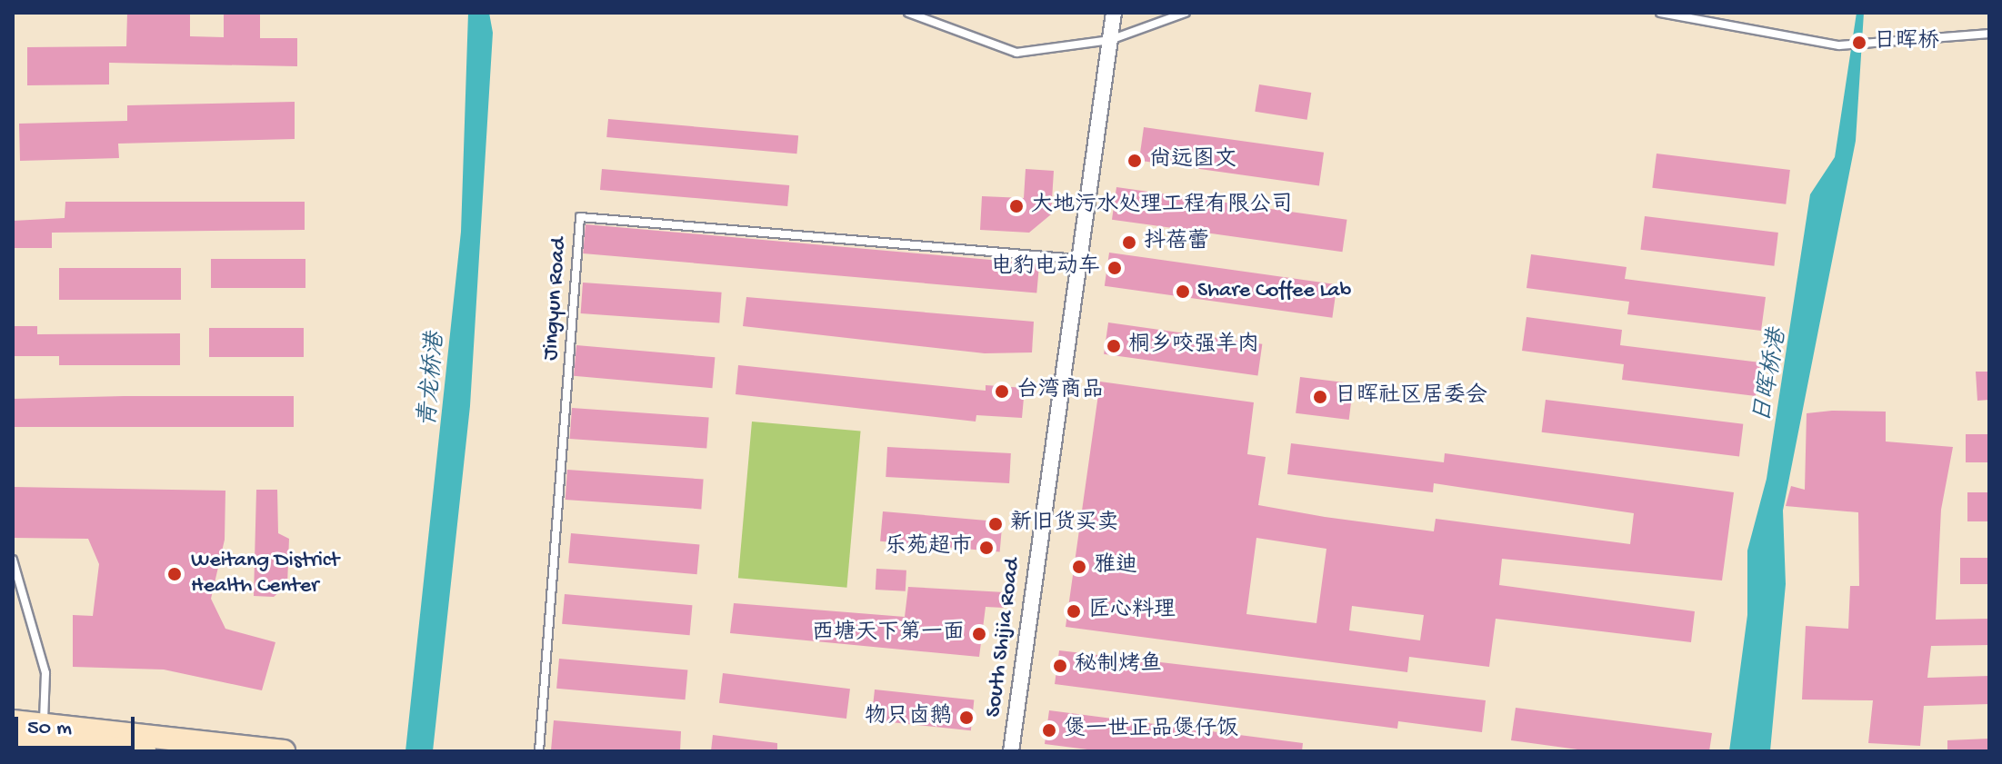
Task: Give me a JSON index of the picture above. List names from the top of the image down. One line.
{"streets":{"street":["South Shijia Road"],"lane":["Jingyun Road"]},"crossings":[["Jingyun Road","South Shijia Road"]],"water":["日晖桥港","青龙桥港"],"places":["日晖桥","尚远图文","大地污水处理工程有限公司","抖蓓蕾","电豹电动车","Share Coffee Lab","桐乡咬强羊肉","台湾商品","日晖社区居委会","新旧货买卖","乐苑超市","雅迪","Weitang District Health Center","匠心料理","西塘天下第一面","秘制烤鱼","物只卤鹅","煲一世正品煲仔饭"],"scale_bar":"50 m"}
